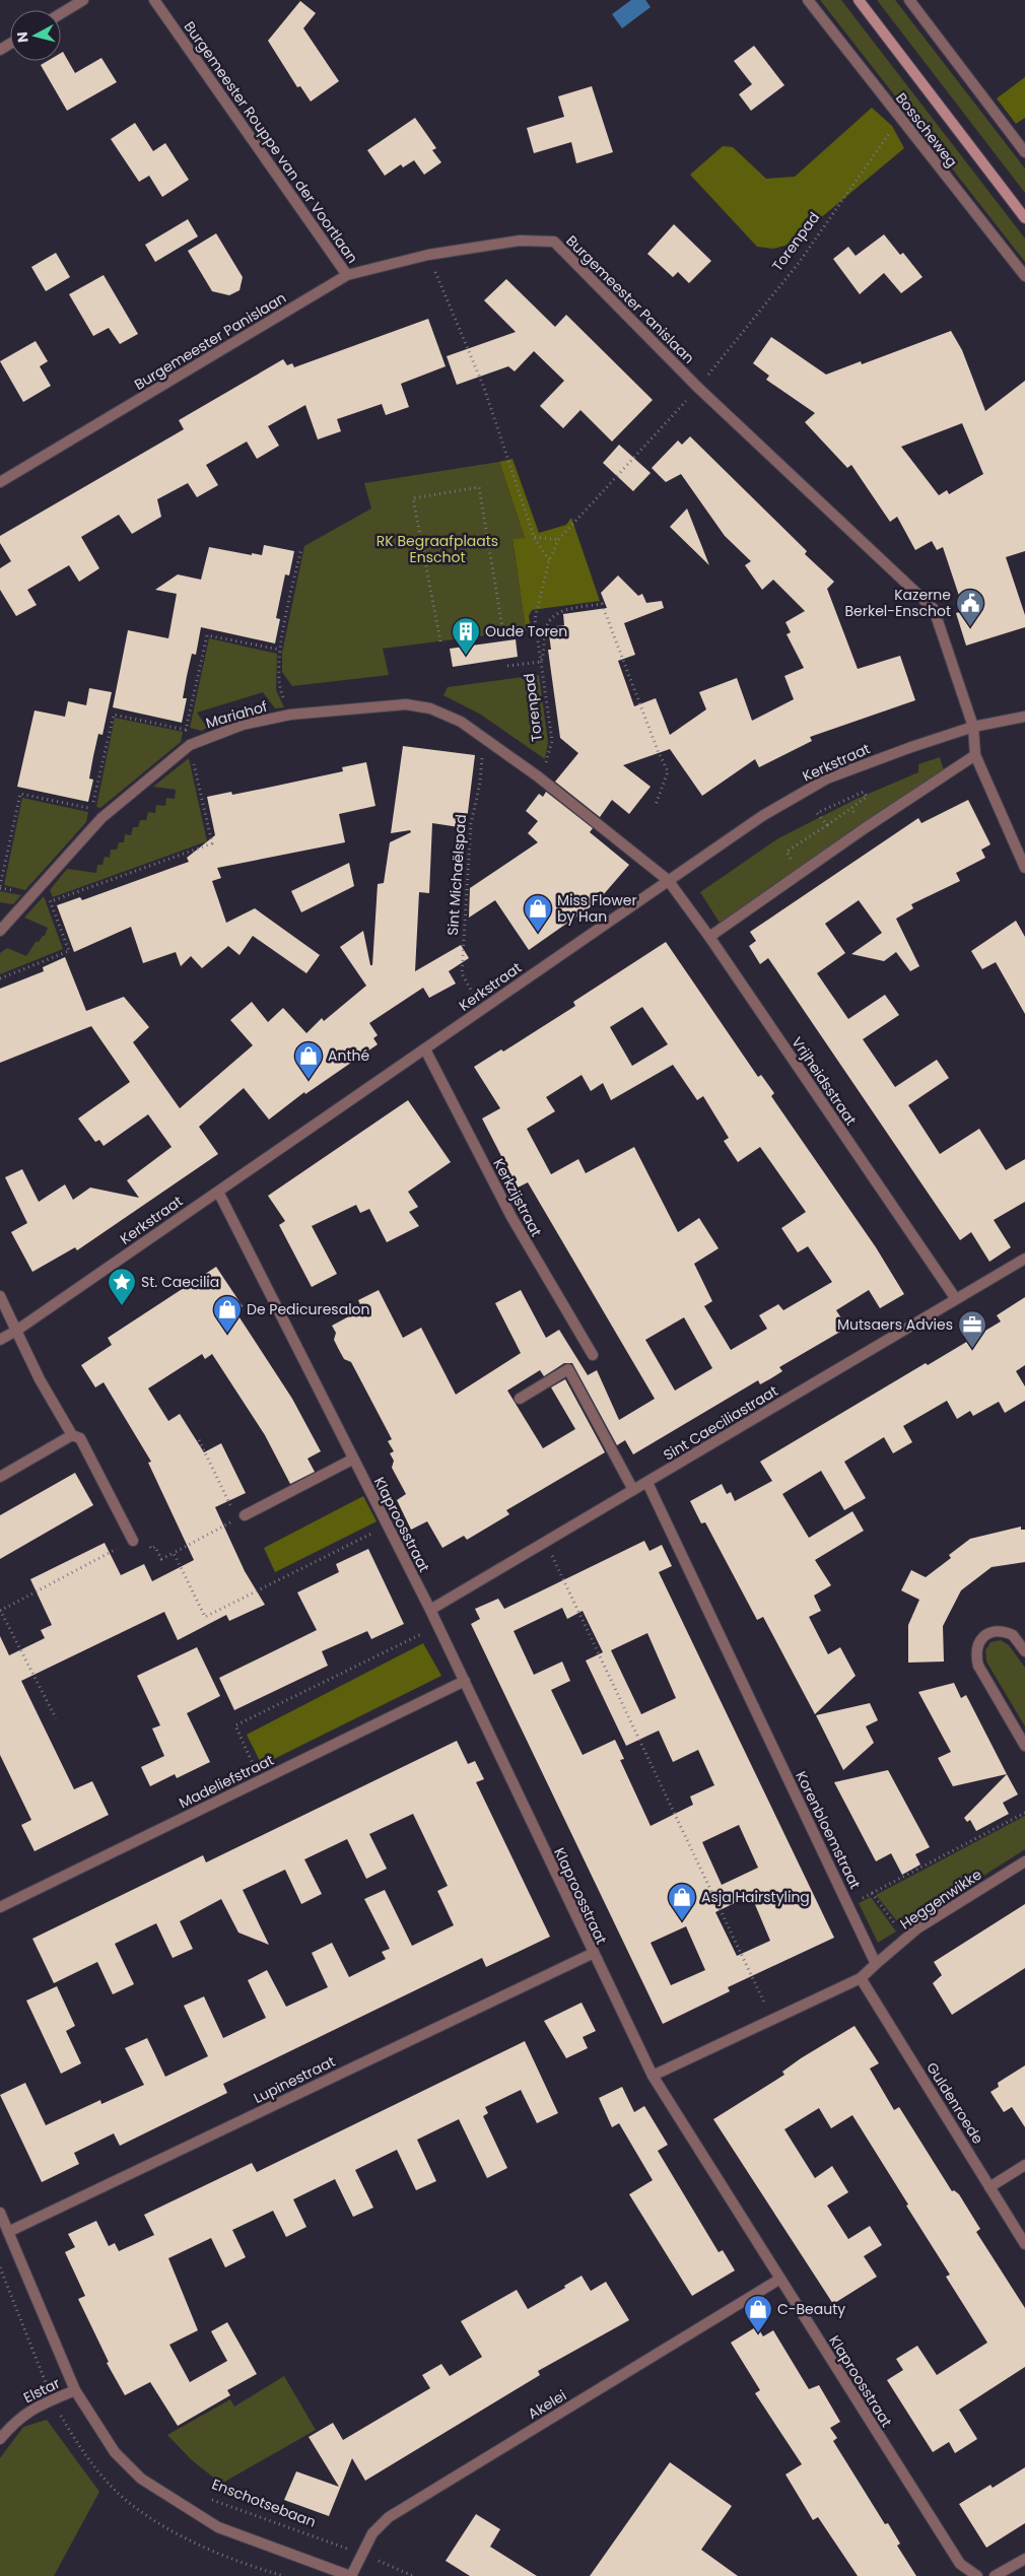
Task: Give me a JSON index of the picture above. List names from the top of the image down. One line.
{"streets":{"main road":["Bosscheweg"],"street":["Burgemeester Rouppe van der Voortlaan","Burgemeester Panislaan","Mariahof","Kerkstraat","Vrijheidsstraat","Kerkzijstraat","Sint Caeciliastraat","Klaproosstraat","Madeliefstraat","Korenbloemstraat","Heggenwikke","Lupinestraat","Guldenroede","Elstar","Akelei"],"path":["Torenpad","Sint Michaëlspad","Enschotsebaan"]},"crossings":[["Bosscheweg","Torenpad"],["Burgemeester Rouppe van der Voortlaan","Burgemeester Panislaan"],["Torenpad","Burgemeester Panislaan"],["Torenpad","Mariahof"],["Burgemeester Panislaan","Kerkstraat"],["Mariahof","Sint Michaëlspad"],["Kerkstraat","Sint Michaëlspad"],["Kerkstraat","Vrijheidsstraat"],["Kerkstraat","Kerkzijstraat"],["Kerkstraat","Klaproosstraat"],["Vrijheidsstraat","Sint Caeciliastraat"],["Sint Caeciliastraat","Klaproosstraat"],["Sint Caeciliastraat","Korenbloemstraat"],["Klaproosstraat","Madeliefstraat"],["Klaproosstraat","Lupinestraat"],["Klaproosstraat","Akelei"],["Korenbloemstraat","Heggenwikke"],["Akelei","Enschotsebaan"]],"parks":["RK Begraafplaats Enschot"],"places":{"public building":["Kazerne Berkel-Enschot"],"building":["Oude Toren"],"shop":["Miss Flower by Han","Anthé","De Pedicuresalon","Asja Hairstyling","C-Beauty"],"place":["St. Caecilia"],"office":["Mutsaers Advies"]},"north":"left"}
